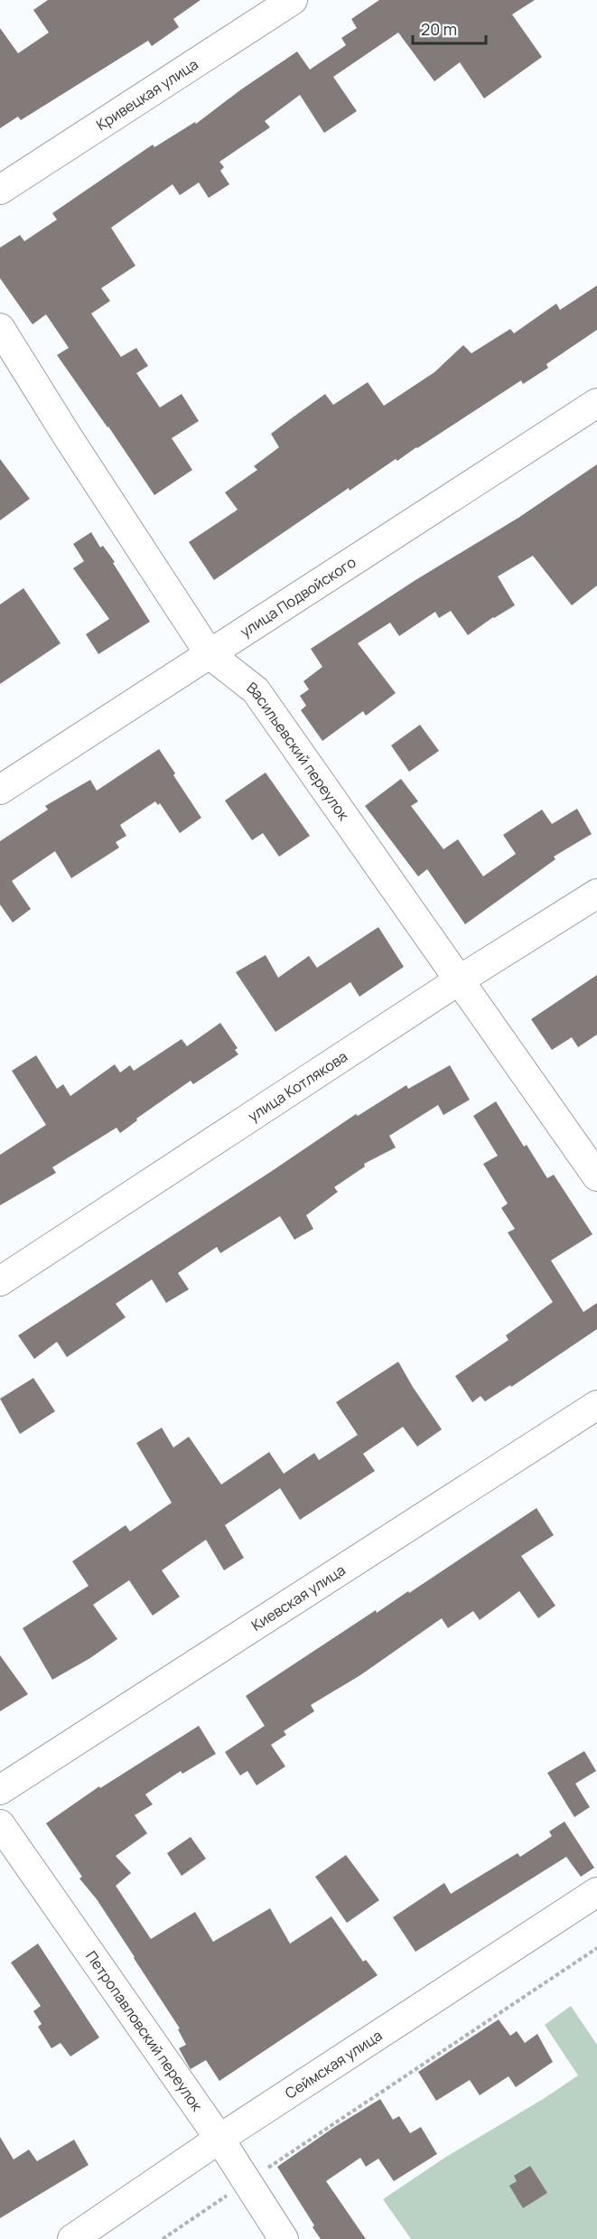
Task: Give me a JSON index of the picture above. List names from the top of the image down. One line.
{"streets":{"street":["Кривецкая улица","улица Подвойского","Васильевский переулок","улица Котлякова","Киевская улица","Петропавловский переулок","Сеймская улица"]},"crossings":[["улица Подвойского","Васильевский переулок"],["Васильевский переулок","улица Котлякова"],["Петропавловский переулок","Сеймская улица"]],"scale_bar":"20 m"}
